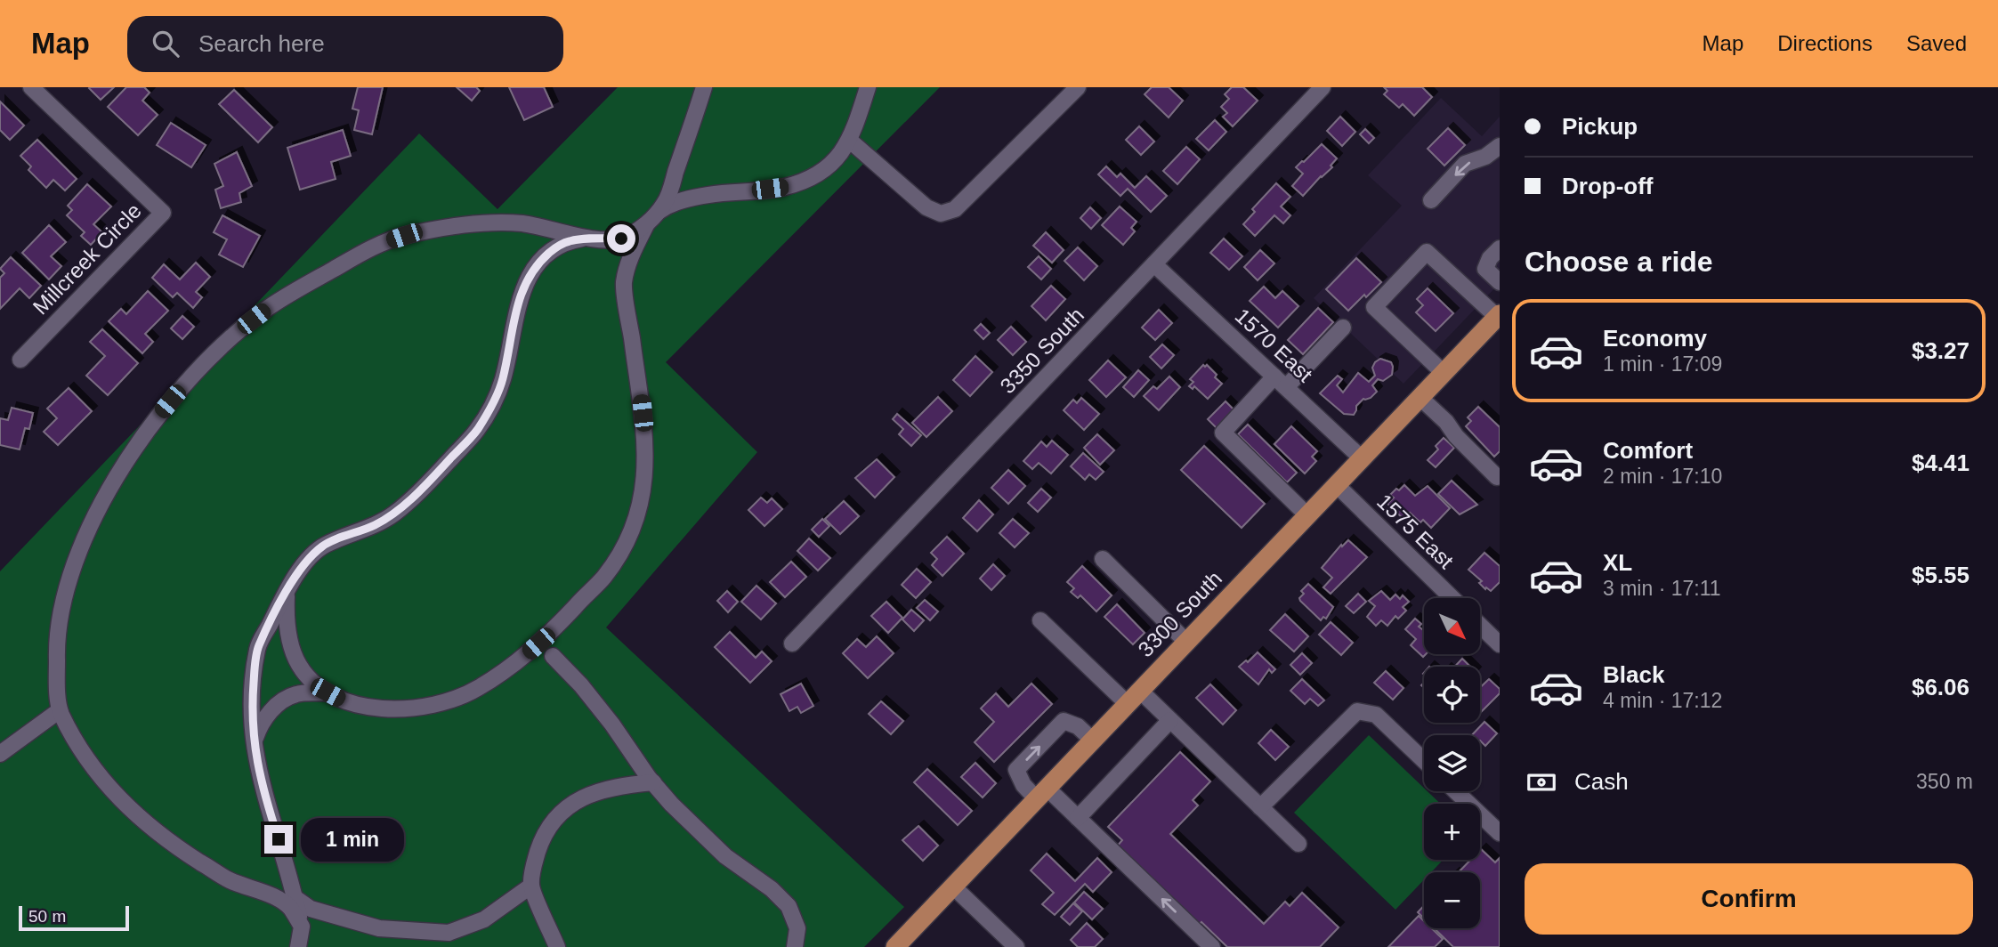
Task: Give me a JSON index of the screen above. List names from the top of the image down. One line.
{"streets":{"main road":["3300 South"],"street":["Millcreek Circle","1570 East","3350 South","1575 East"]},"crossings":[["1570 East","3350 South"],["1570 East","3300 South"],["1575 East","3300 South"]],"scale_bar":"50 m","north":"bottom right","page":{"header":"Map","search":"Search here","nav":["Map","Directions","Saved"],"banner":["Pickup","Drop-off"],"heading":"Choose a ride","list":[{"name":"Economy","note":"1 min · 17:09","value":"$3.27"},{"name":"Comfort","note":"2 min · 17:10","value":"$4.41"},{"name":"XL","note":"3 min · 17:11","value":"$5.55"},{"name":"Black","note":"4 min · 17:12","value":"$6.06"}],"map_buttons":["+","−"],"pay":["Cash","350 m"],"bubble":"1 min","buttons":"Confirm","scale":"50 m"}}
